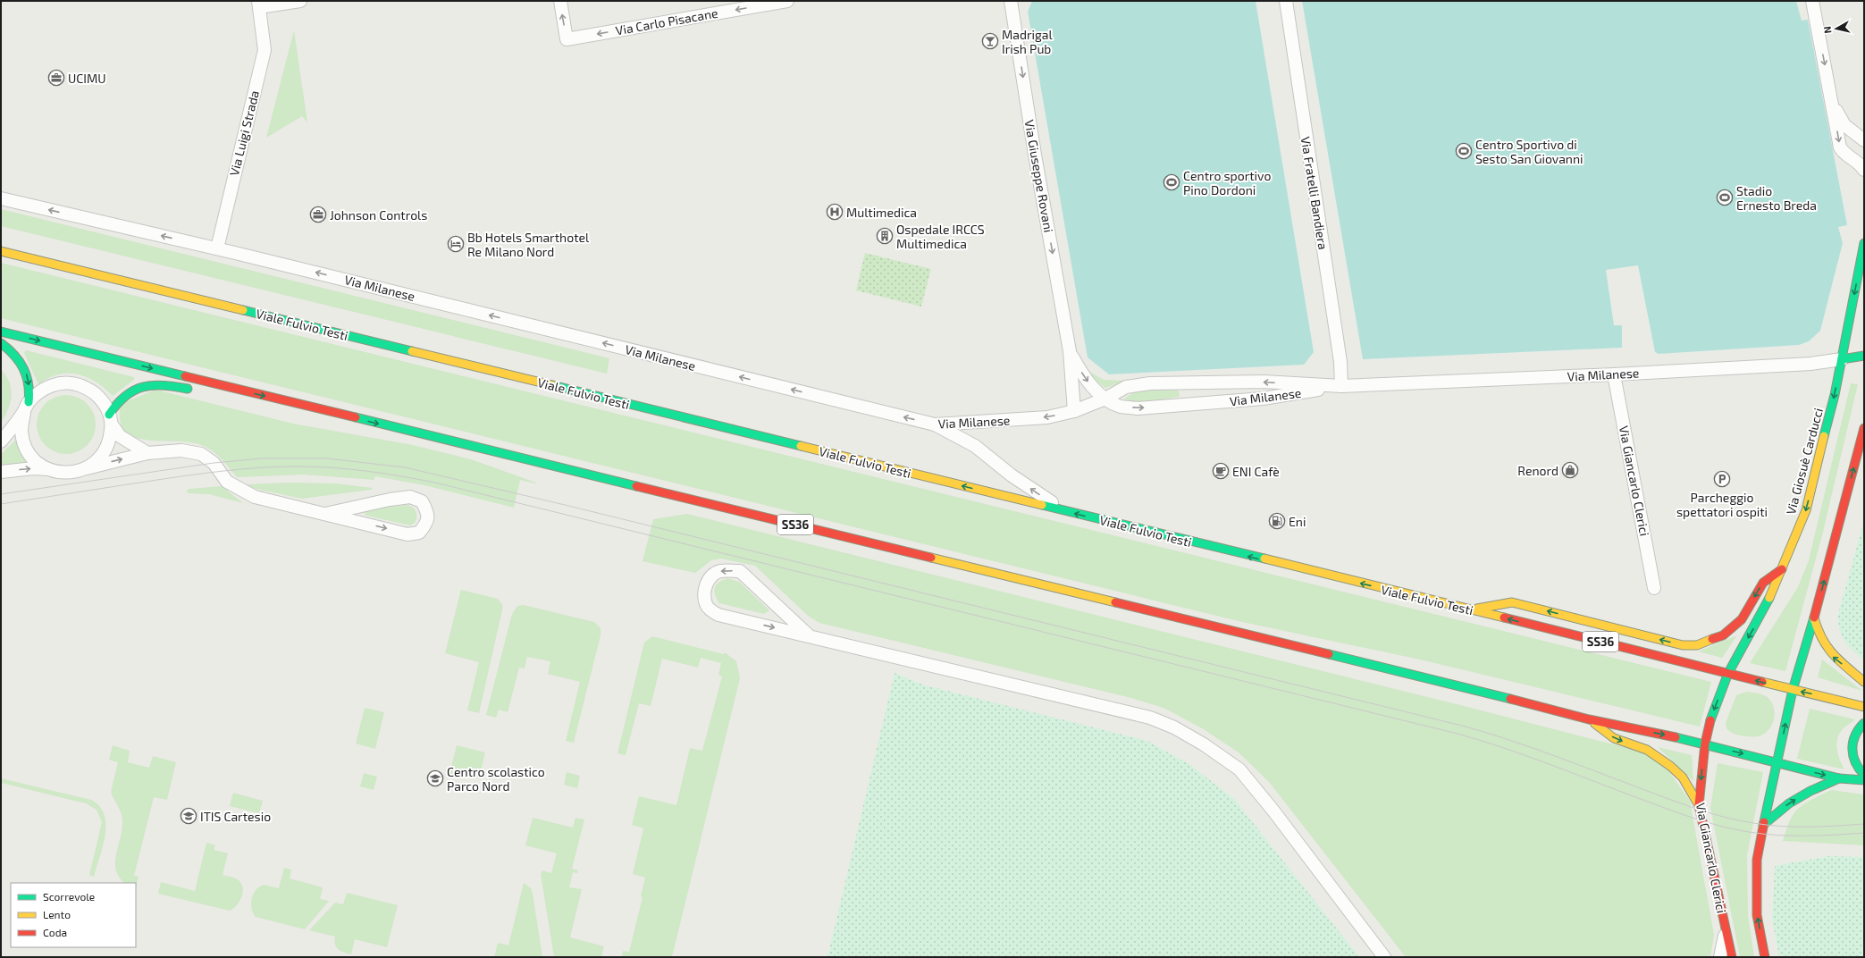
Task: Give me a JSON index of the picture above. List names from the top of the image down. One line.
{"streets":{"main road":["Via Milanese","Viale Fulvio Testi","Via Giosuè Carducci","Via Giancarlo Clerici","SS36"],"street":["Via Carlo Pisacane","Via Luigi Strada","Via Giuseppe Rovani","Via Fratelli Bandiera"]},"crossings":[["Via Luigi Strada","Via Milanese"],["Via Giuseppe Rovani","Via Milanese"],["Via Fratelli Bandiera","Via Milanese"],["Via Milanese","Via Giosuè Carducci"],["Via Milanese","Via Giancarlo Clerici"],["Viale Fulvio Testi","Via Giosuè Carducci"],["Via Giancarlo Clerici","SS36"]],"one_way":["Via Carlo Pisacane","Via Giuseppe Rovani","Viale Fulvio Testi"],"places":{"bar":["Madrigal Irish Pub"],"office":["UCIMU","Johnson Controls"],"sports":["Centro Sportivo di Sesto San Giovanni","Centro sportivo Pino Dordoni","Stadio Ernesto Breda"],"hospital":["Multimedica"],"building":["Ospedale IRCCS Multimedica"],"hotel":["Bb Hotels Smarthotel Re Milano Nord"],"shop":["Renord"],"cafe":["ENI Cafè"],"parking":["Parcheggio spettatori ospiti"],"fuel station":["Eni"],"school or university":["Centro scolastico Parco Nord","ITIS Cartesio"]},"legend":["Scorrevole","Lento","Coda"],"north":"left"}
